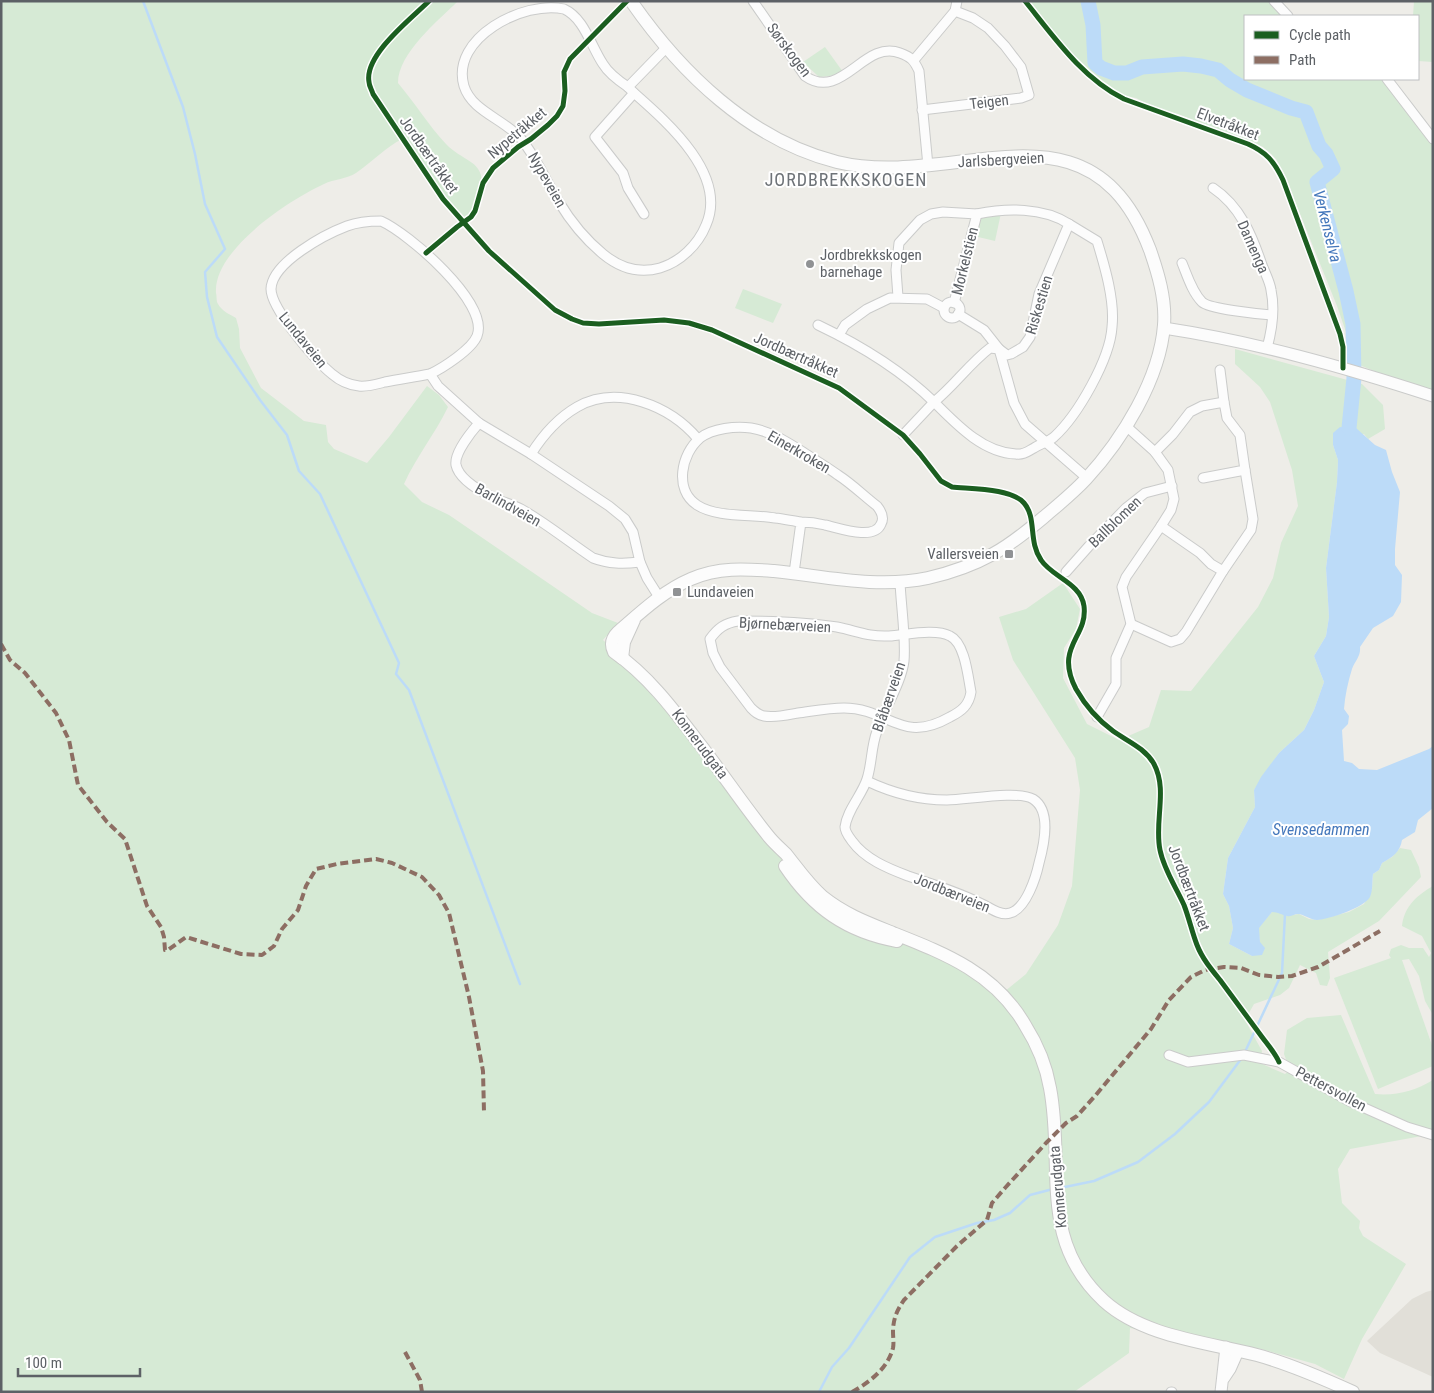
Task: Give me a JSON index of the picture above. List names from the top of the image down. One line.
{"streets":{"main road":["Jarlsbergveien","Konnerudgata"],"street":["Sørskogen","Teigen","Nypeveien","Damenga","Morkelstien","Riskestien","Lundaveien","Einerkroken","Barlindveien","Ballblomen","Bjørnebærveien","Blåbærveien","Jordbærveien","Pettersvollen"],"cycle path":["Elvetråkket","Nypetråkket","Jordbærtråkket"]},"crossings":[["Bjørnebærveien","Blåbærveien"],["Blåbærveien","Jordbærveien"]],"districts":["JORDBREKKSKOGEN"],"water":["Verkenselva","Svensedammen"],"places":{"other":["Jordbrekkskogen barnehage"],"transit":["Vallersveien","Lundaveien"]},"legend":["Cycle path","Path"],"scale_bar":"100 m"}
